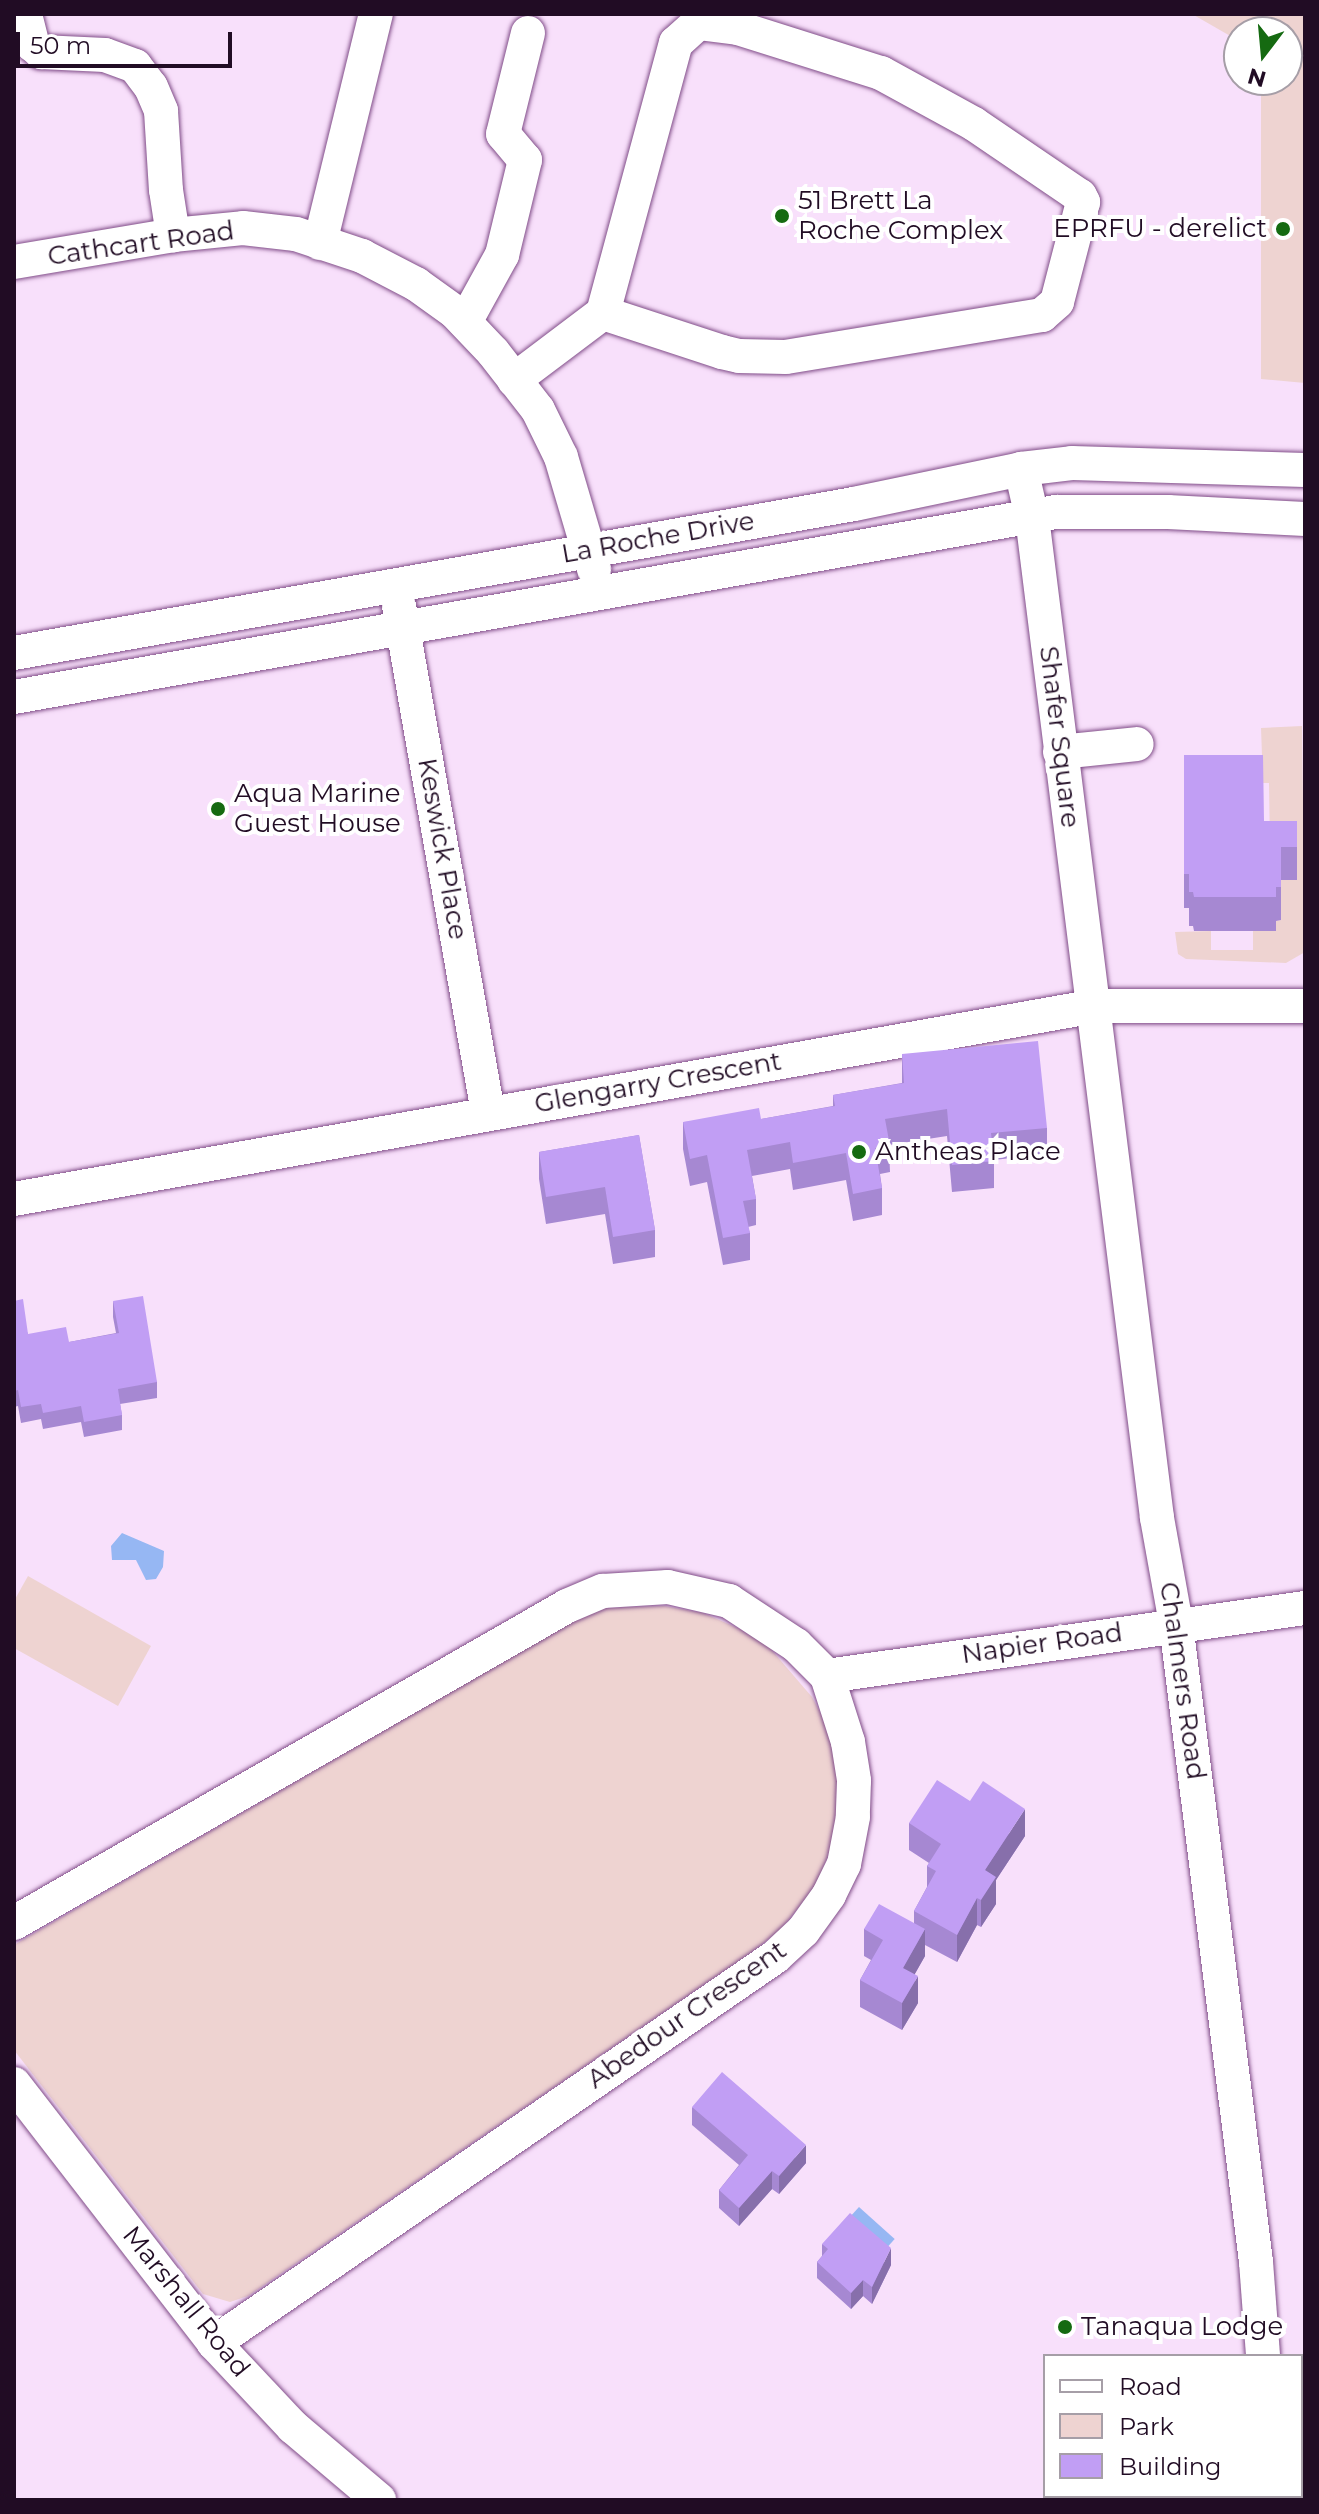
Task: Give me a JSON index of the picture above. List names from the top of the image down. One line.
{"streets":{"street":["Cathcart Road","La Roche Drive","Shafer Square","Keswick Place","Glengarry Crescent","Napier Road","Chalmers Road","Abedour Crescent","Marshall Road"]},"crossings":[["Cathcart Road","La Roche Drive"],["La Roche Drive","Shafer Square"],["La Roche Drive","Keswick Place"],["Shafer Square","Glengarry Crescent"],["Shafer Square","Chalmers Road"],["Keswick Place","Glengarry Crescent"],["Glengarry Crescent","Chalmers Road"],["Napier Road","Chalmers Road"],["Napier Road","Abedour Crescent"],["Abedour Crescent","Marshall Road"]],"places":["51 Brett La Roche Complex","EPRFU - derelict","Aqua Marine Guest House","Antheas Place","Tanaqua Lodge"],"legend":["Road","Park","Building"],"scale_bar":"50 m","north":"bottom"}
